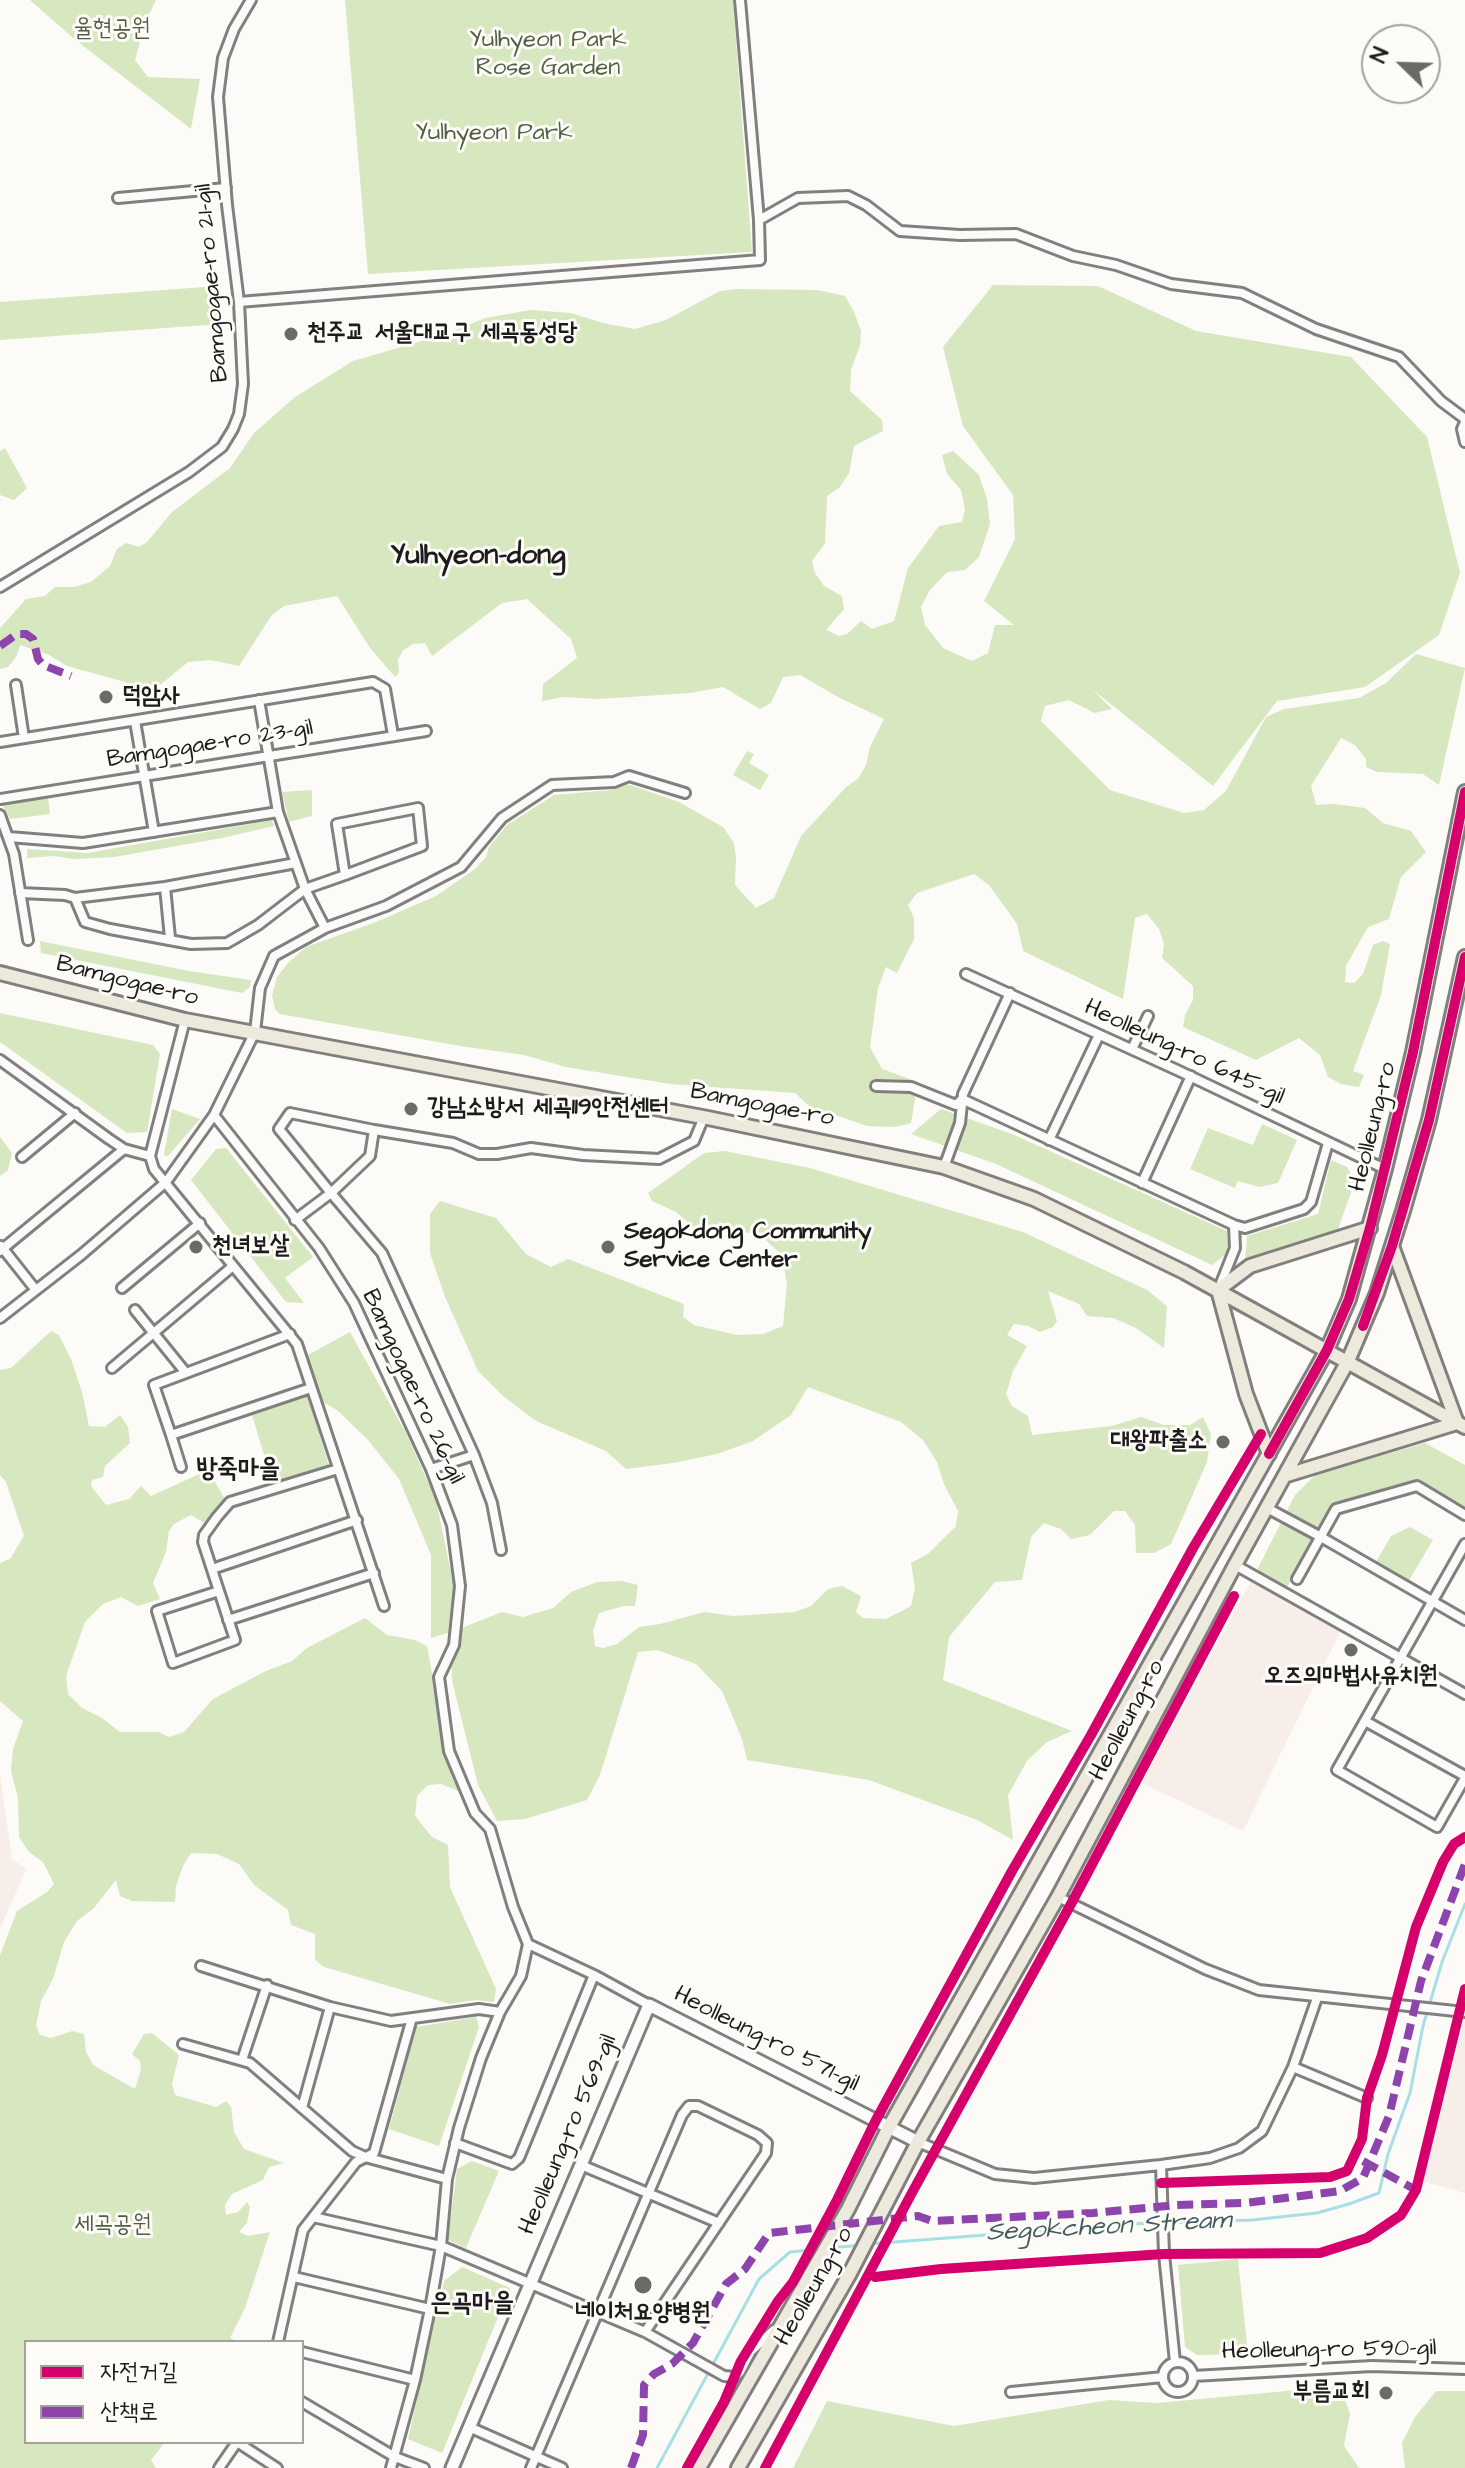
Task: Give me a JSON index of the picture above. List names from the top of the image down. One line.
{"streets":{"main road":["Bamgogae-ro","Heolleung-ro"],"street":["Bamgogae-ro 21-gil","Bamgogae-ro 23-gil","Heolleung-ro 645-gil","Bamgogae-ro 26-gil","Heolleung-ro 571-gil","Heolleung-ro 569-gil","Heolleung-ro 590-gil"]},"crossings":[["Bamgogae-ro","Heolleung-ro"],["Heolleung-ro 645-gil","Heolleung-ro"],["Heolleung-ro","Heolleung-ro 571-gil"],["Bamgogae-ro 26-gil","Heolleung-ro 571-gil"],["Heolleung-ro 571-gil","Heolleung-ro 569-gil"]],"districts":["Yulhyeon-dong","방죽마을","은곡마을"],"water":["Segokcheon Stream"],"parks":["율현공원","Yulhyeon Park Rose Garden","Yulhyeon Park","세곡공원"],"places":["천주교 서울대교구 세곡동성당","덕암사","강남소방서 세곡119안전센터","천녀보살","Segokdong Community Service Center","대왕파출소","오즈의마법사유치원","네이처요양병원","부름교회"],"legend":["자전거길","산책로"],"north":"top left"}
